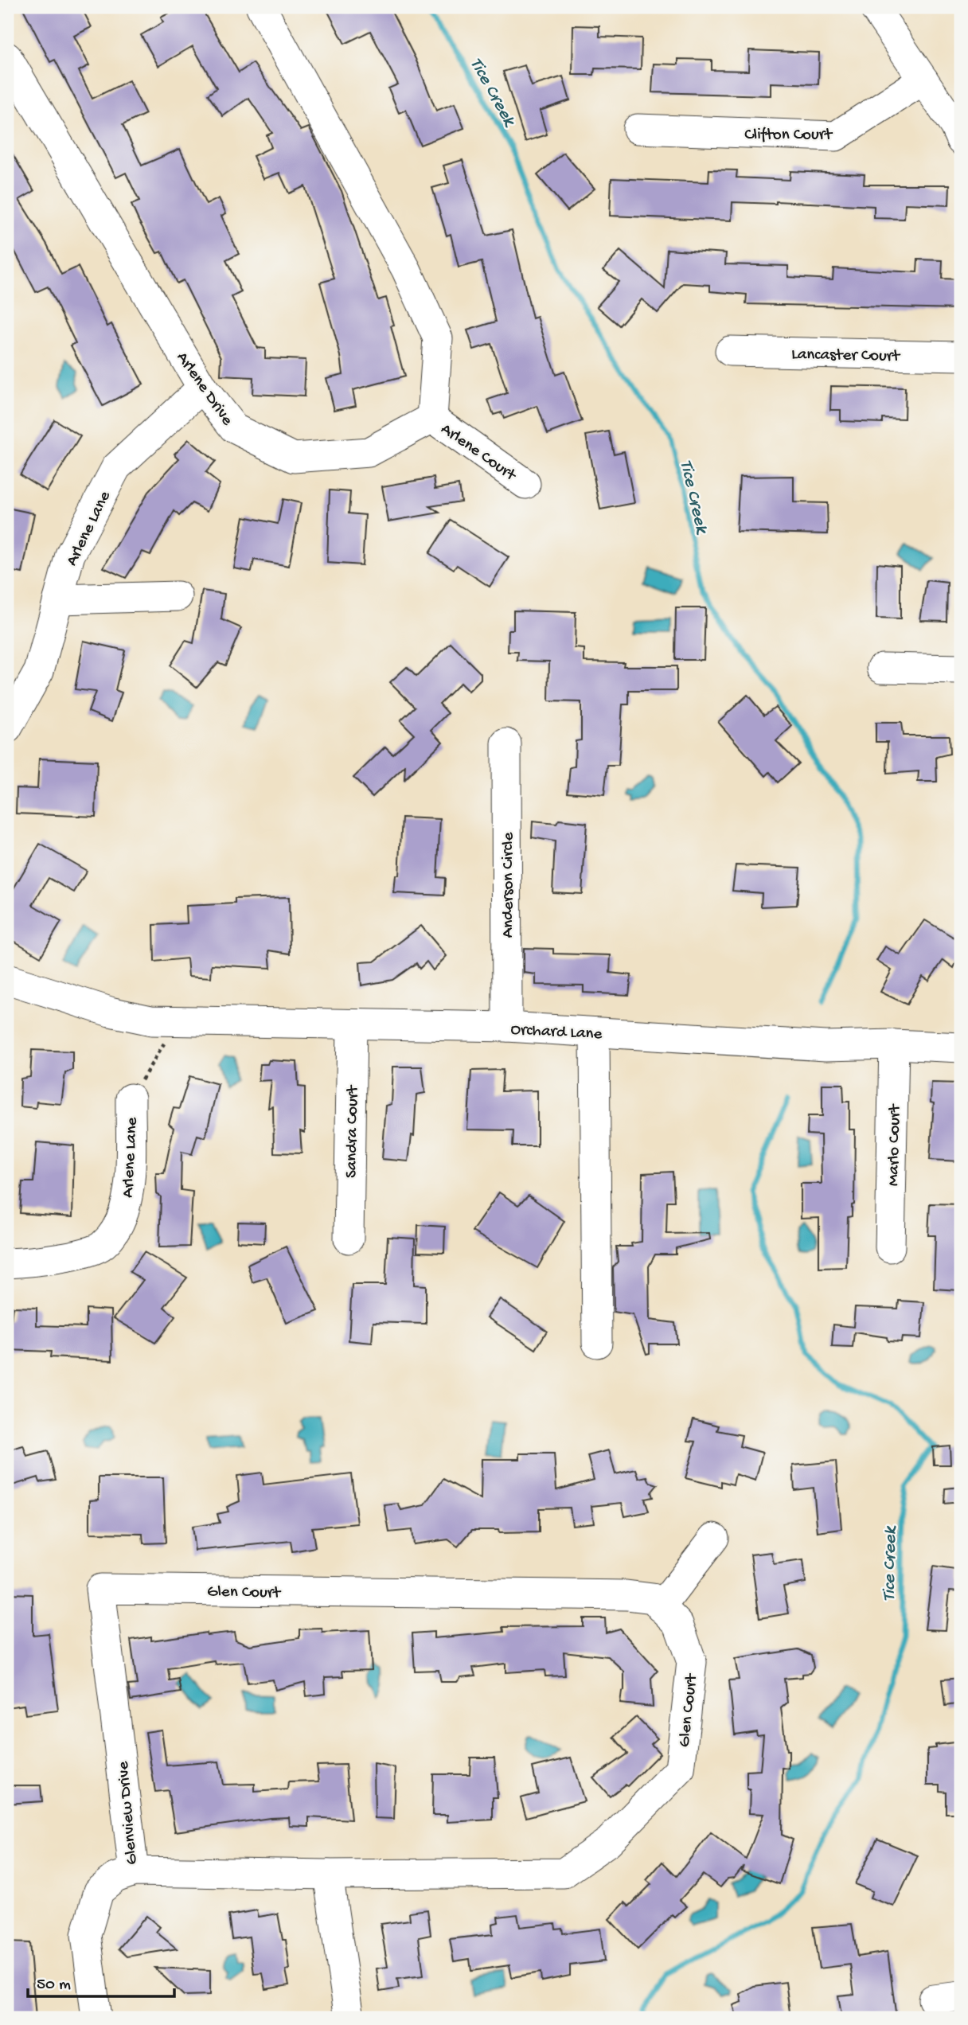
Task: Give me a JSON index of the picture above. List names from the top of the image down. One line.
{"streets":{"street":["Clifton Court","Lancaster Court","Arlene Drive","Arlene Court","Arlene Lane","Anderson Circle","Orchard Lane","Sandra Court","Marlo Court","Glen Court","Glenview Drive"]},"crossings":[["Arlene Drive","Arlene Court"],["Arlene Drive","Arlene Lane"],["Anderson Circle","Orchard Lane"],["Orchard Lane","Sandra Court"],["Orchard Lane","Marlo Court"],["Glen Court","Glenview Drive"]],"water":["Tice Creek"],"scale_bar":"50 m"}
